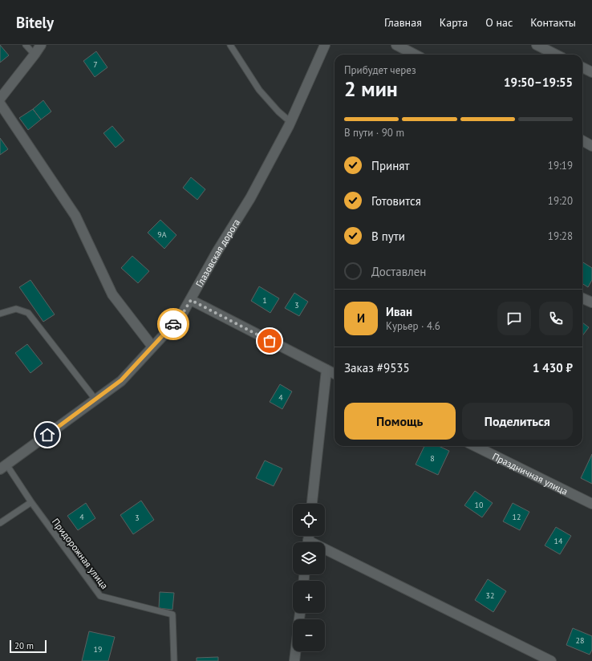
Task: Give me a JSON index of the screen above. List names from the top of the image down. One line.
{"streets":{"street":["Глазовская дорога","Праздничная улица"],"lane":["Придорожная улица"]},"crossings":[["Глазовская дорога","Придорожная улица"]],"house_numbers":["7","9А","1","3","4","8","10","4","12","3","14","32","28","19"],"scale_bar":"20 m","page":{"header":"Bitely","nav":["Главная","Карта","О нас","Контакты"],"heading":["2 мин","Прибудет через","19:50–19:55"],"panel":["Иван","Курьер · 4.6","Заказ #9535","1 430 ₽"],"bar":"В пути · 90 m","list":[["Принят","19:19"],["Готовится","19:20"],["В пути","19:28"],"Доставлен"],"round":"И","buttons":["Помощь","Поделиться"],"map_buttons":["+","−"],"scale":"20 m"}}
